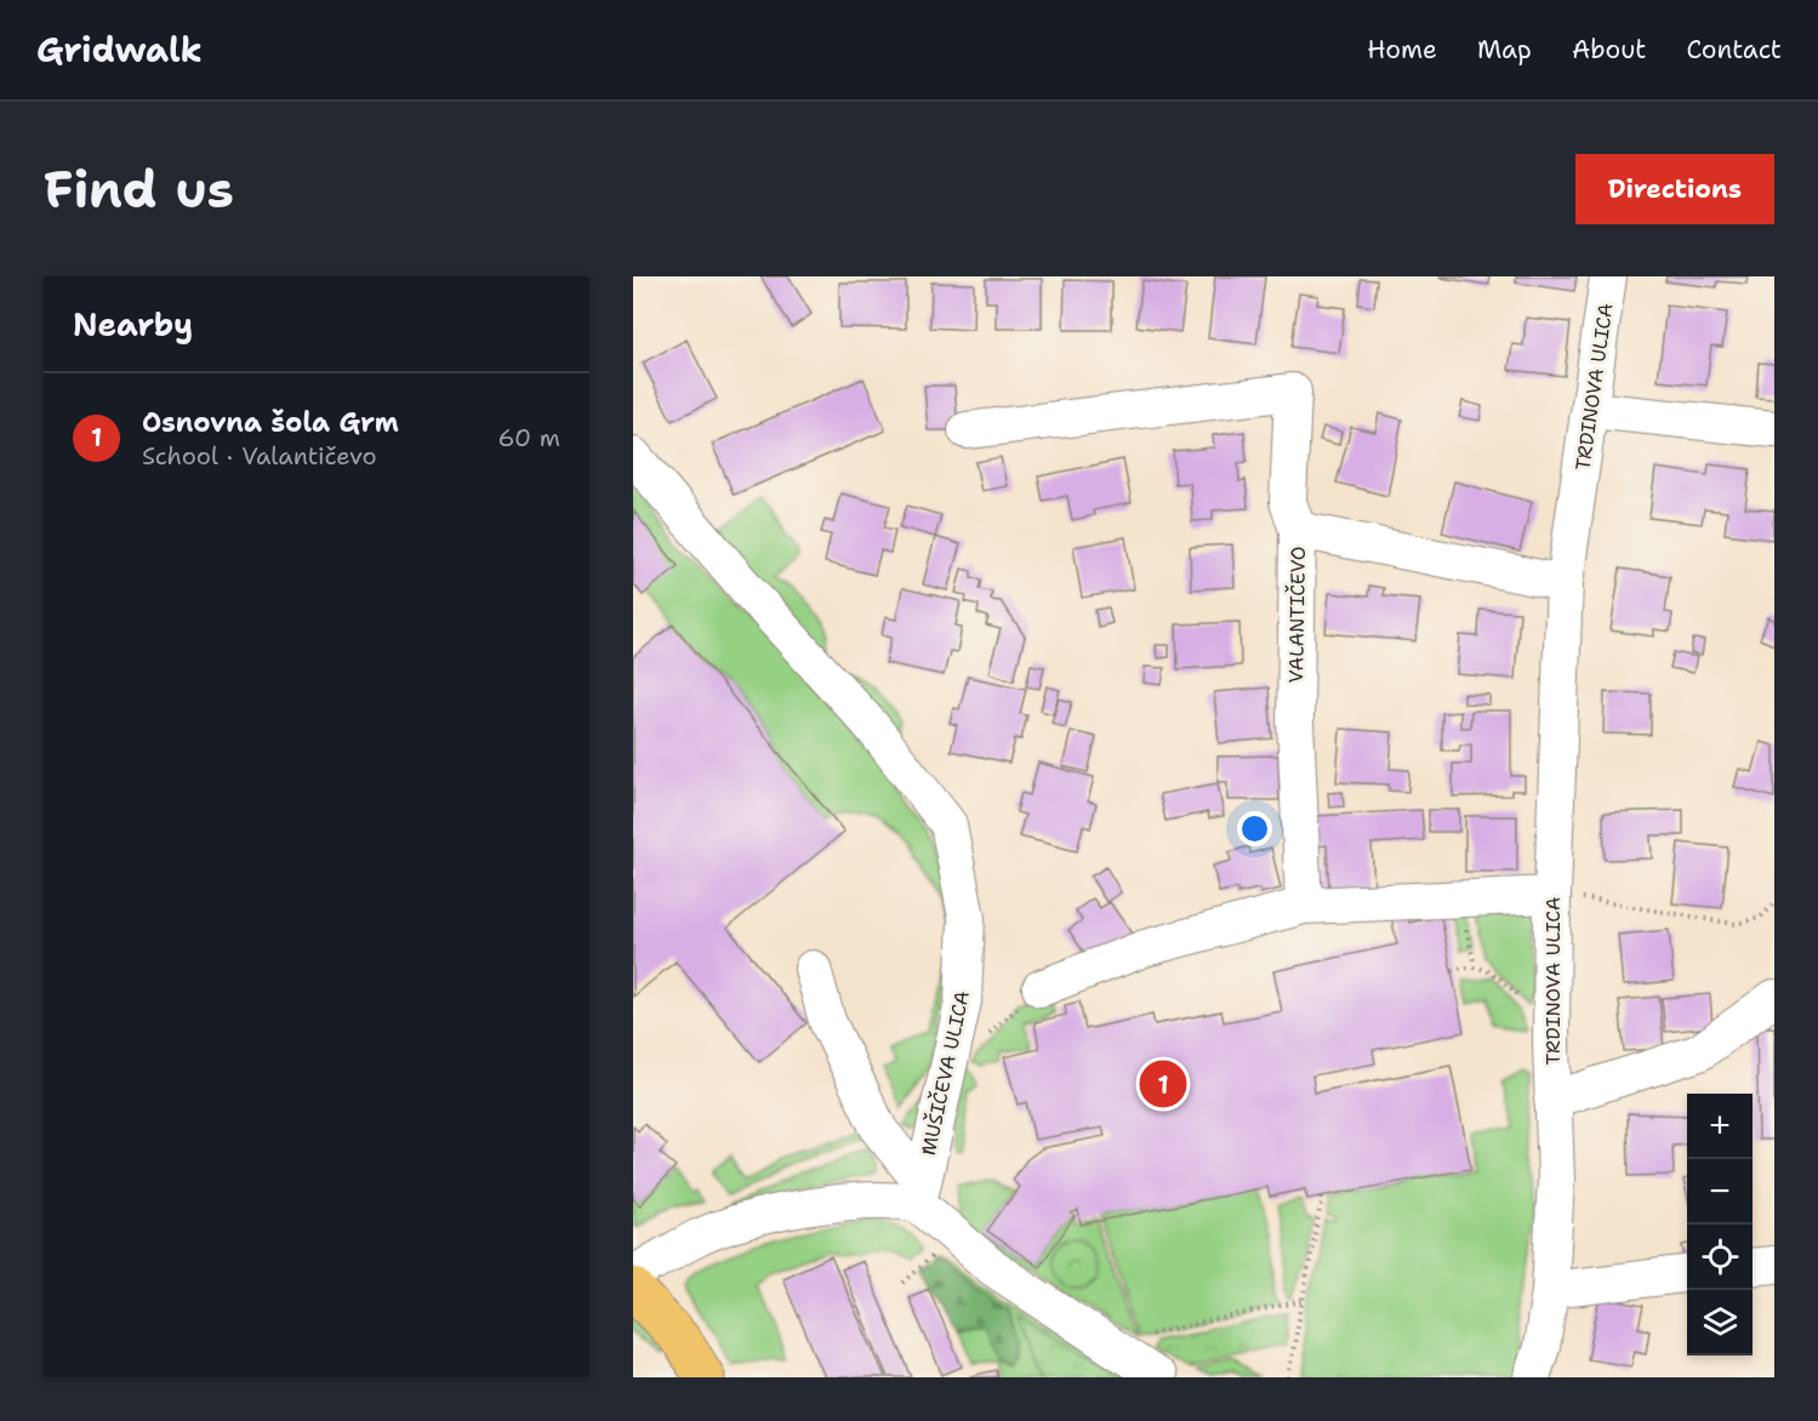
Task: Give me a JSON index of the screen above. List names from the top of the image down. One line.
{"streets":{"street":["TRDINOVA ULICA","VALANTIČEVO","MUŠIČEVA ULICA"]},"page":{"header":"Gridwalk","nav":["Home","Map","About","Contact"],"buttons":"Directions","title":"Find us","heading":"Nearby","list":[{"mark":"1","name":"Osnovna šola Grm","note":"School · Valantičevo","value":"60 m"}],"pins":"1","map_buttons":["+","−"]}}
